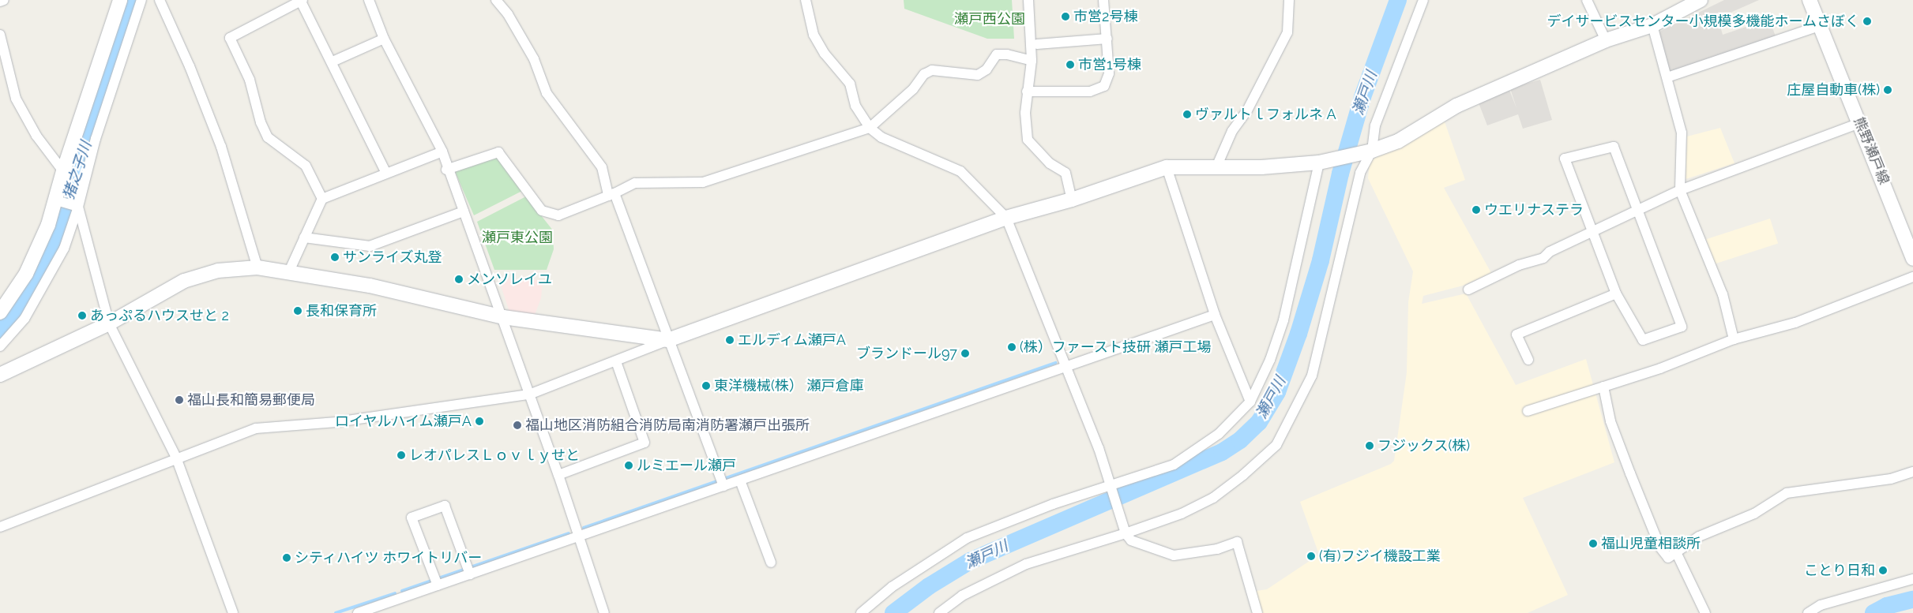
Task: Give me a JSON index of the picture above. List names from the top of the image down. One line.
{"streets":{"street":["熊野瀬戸線"]},"water":["瀬戸川","猪之子川"],"parks":["瀬戸西公園","瀬戸東公園"],"places":["市営2号棟","デイサービスセンター小規模多機能ホームさぼく","市営1号棟","庄屋自動車(株)","ヴァルトｌフォルネ A","ウエリナステラ","サンライズ丸登","メンソレイユ","長和保育所","あっぷるハウスせと 2","エルディム瀬戸A","(株）ファースト技研 瀬戸工場","ブランドール97","東洋機械(株） 瀬戸倉庫","福山長和簡易郵便局","ロイヤルハイム瀬戸A","福山地区消防組合消防局南消防署瀬戸出張所","フジックス(株)","レオパレスＬｏｖｌｙせと","ルミエール瀬戸","福山児童相談所","(有)フジイ機設工業","シティハイツ ホワイトリバー","ことり日和"]}
